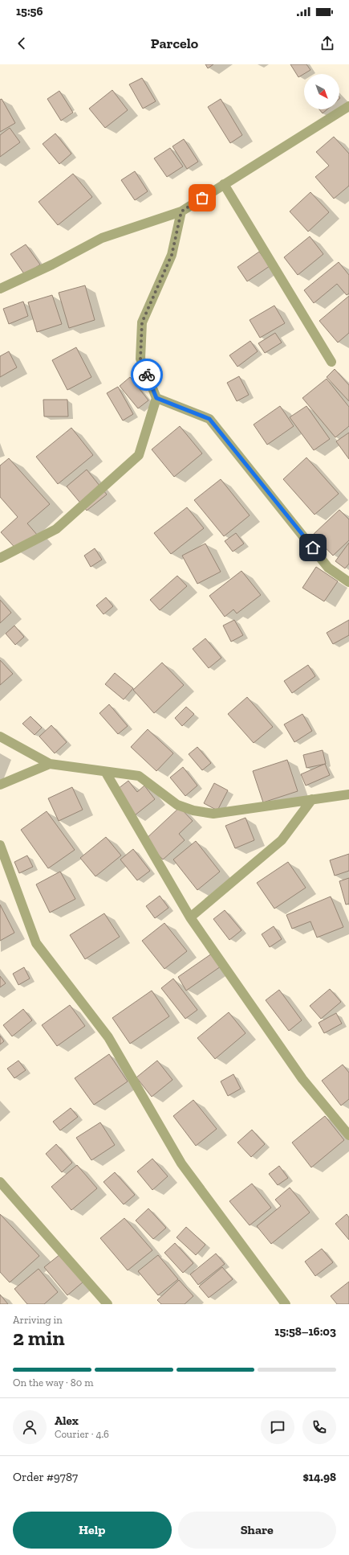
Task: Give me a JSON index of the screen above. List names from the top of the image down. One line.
{"north":"bottom right","page":{"status":"15:56","header":"Parcelo","heading":["2 min","Arriving in","15:58–16:03"],"panel":["Alex","Courier · 4.6","Order #9787","$14.98"],"bar":"On the way · 80 m","buttons":["Help","Share"]}}
